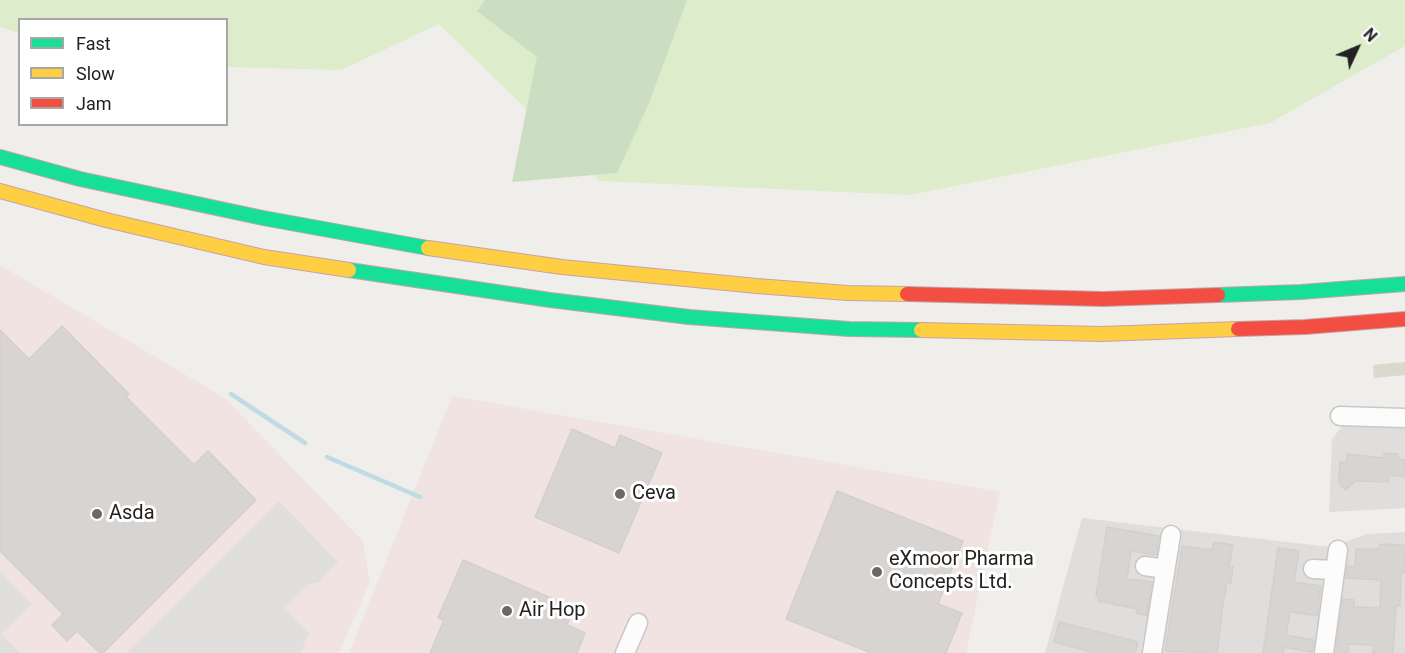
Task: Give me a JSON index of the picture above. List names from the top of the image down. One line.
{"places":["Ceva","Asda","eXmoor Pharma Concepts Ltd.","Air Hop"],"legend":["Fast","Slow","Jam"],"north":"top right"}
